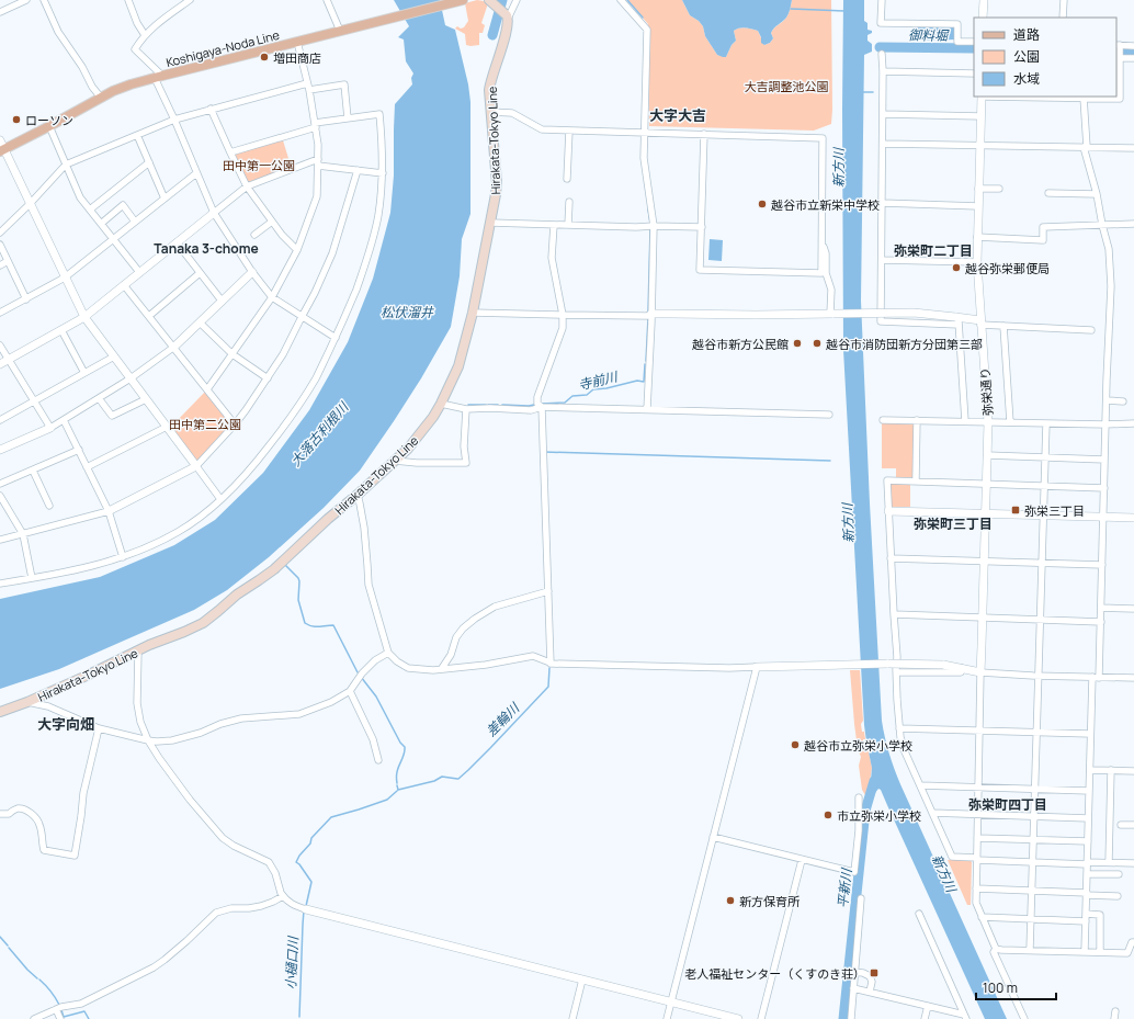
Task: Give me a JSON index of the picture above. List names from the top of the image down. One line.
{"streets":{"main road":["Koshigaya-Noda Line","Hirakata-Tokyo Line"],"street":["弥栄通り"]},"districts":["大字大吉","Tanaka 3-chome","弥栄町二丁目","弥栄町三丁目","大字向畑","弥栄町四丁目"],"water":["御料堀","新方川","松伏溜井","寺前川","大落古利根川","差輪川","平新川","小樋口川"],"parks":["大吉調整池公園","田中第一公園","田中第二公園"],"places":{"other":["増田商店","ローソン","越谷市立新栄中学校","越谷弥栄郵便局","越谷市新方公民館","越谷市消防団新方分団第三部","越谷市立弥栄小学校","市立弥栄小学校","新方保育所"],"transit":["弥栄三丁目","老人福祉センター（くすのき荘）"]},"legend":["道路","公園","水域"],"scale_bar":"100 m"}
